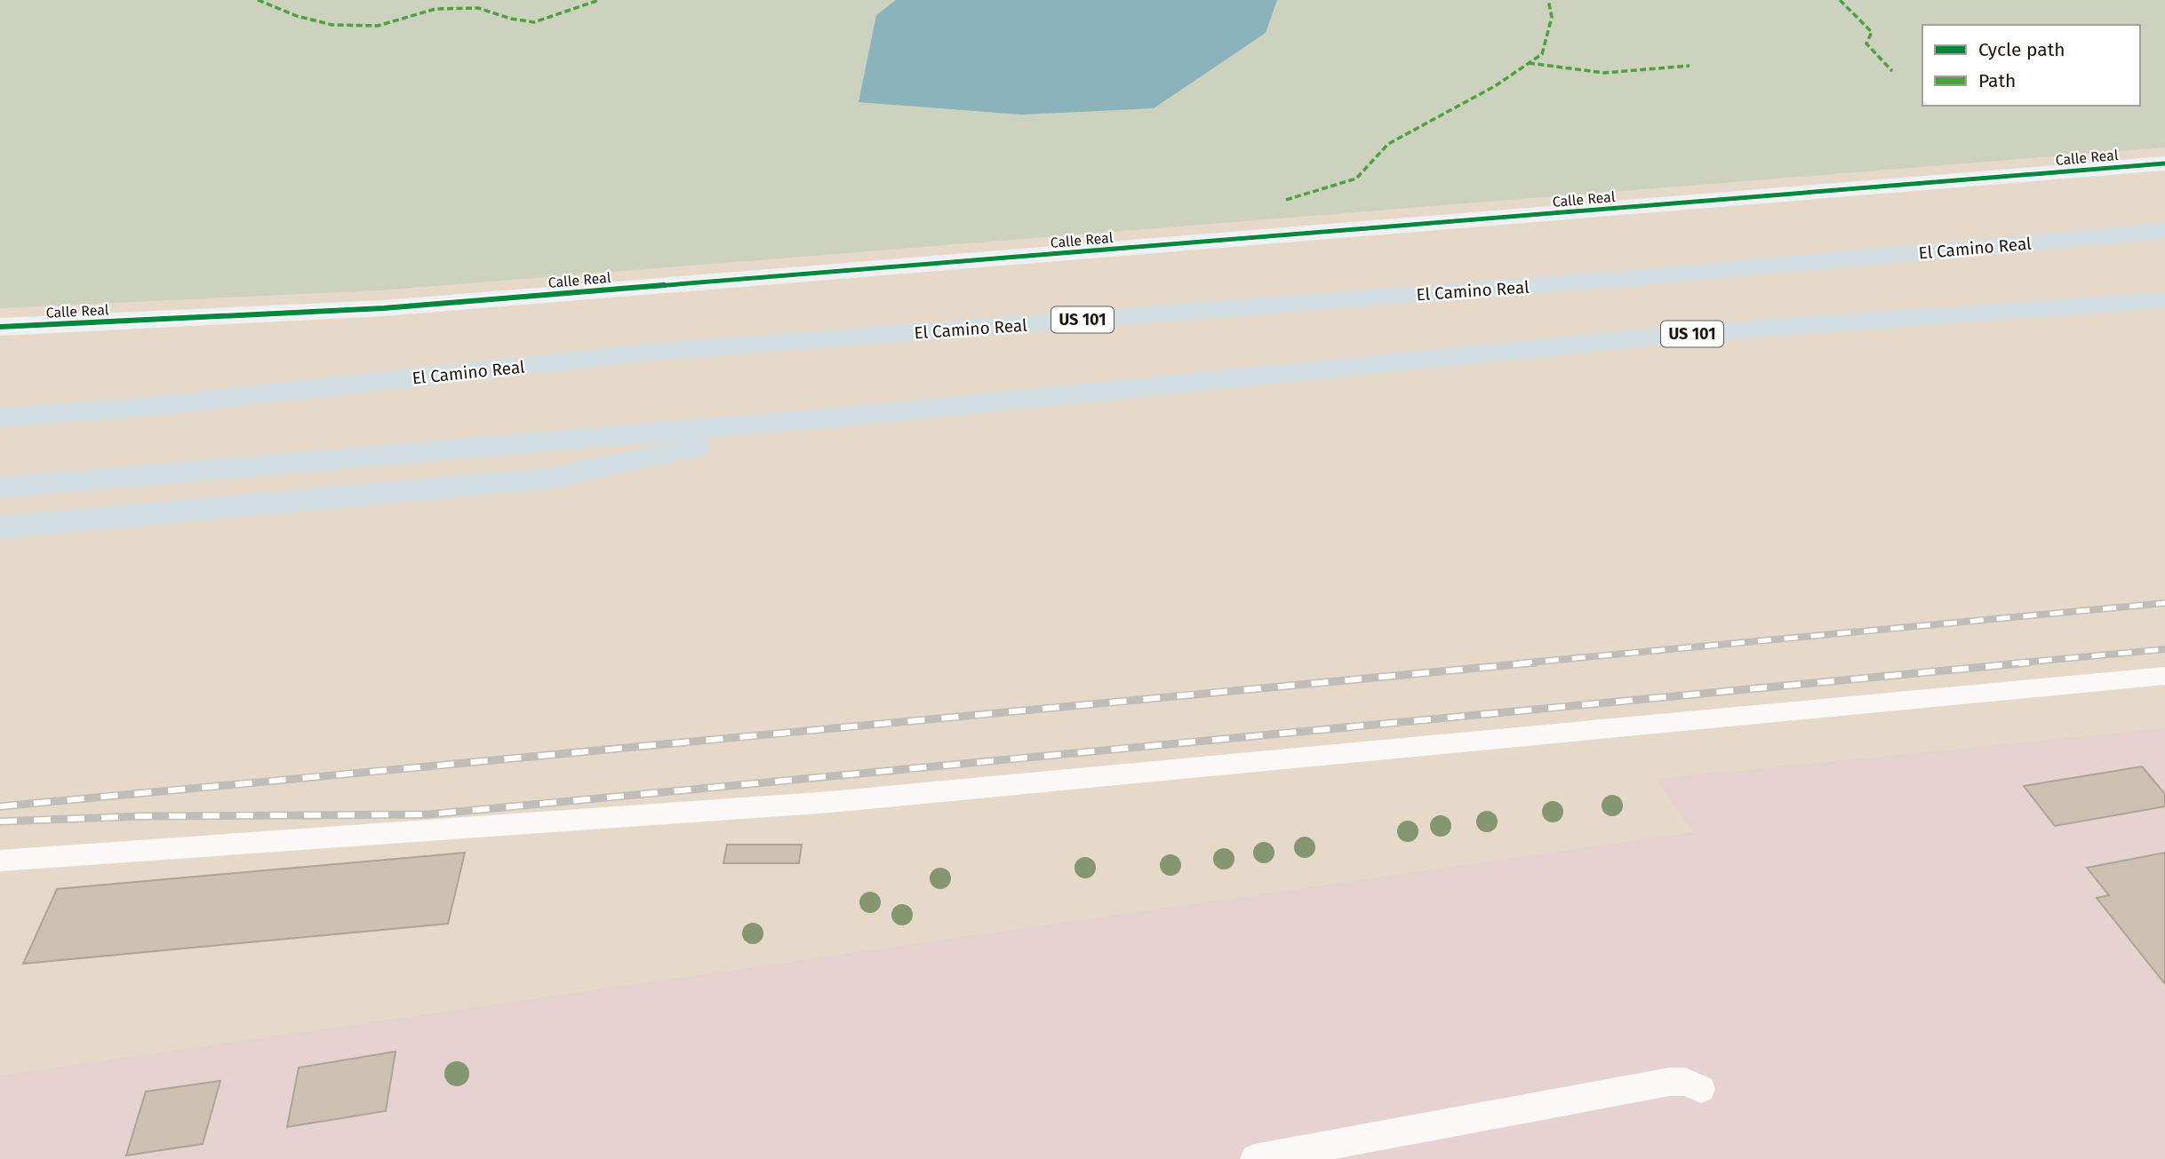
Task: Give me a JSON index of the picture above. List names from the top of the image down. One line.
{"streets":{"highway":["El Camino Real","US 101"],"main road":["Calle Real"]},"legend":["Cycle path","Path"]}
